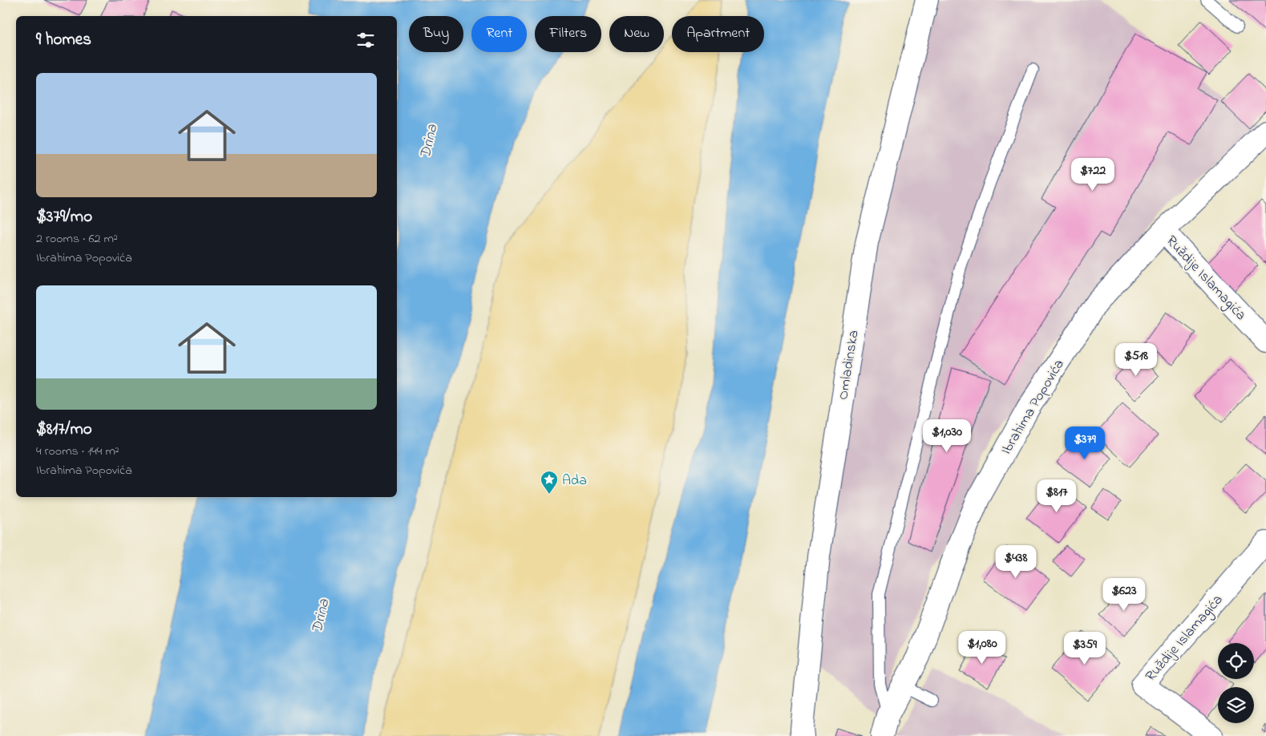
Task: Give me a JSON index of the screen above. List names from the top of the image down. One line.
{"streets":{"street":["Ruždije Islamagića","Omladinska","Ibrahima Popovića"]},"crossings":[["Ruždije Islamagića","Ibrahima Popovića"]],"water":["Drina"],"places":{"place":["Ada"]},"page":{"chip":["Buy","Rent","Filters","New","Apartment"],"heading":"9 homes","list":[{"name":"$379/mo","note":"2 rooms · 62 m² · Ibrahima Popovića"},{"name":"$817/mo","note":"4 rooms · 144 m² · Ibrahima Popovića"}],"price":["$722","$518","$1,030","$379","$817","$438","$623","$1,080","$359"]}}
